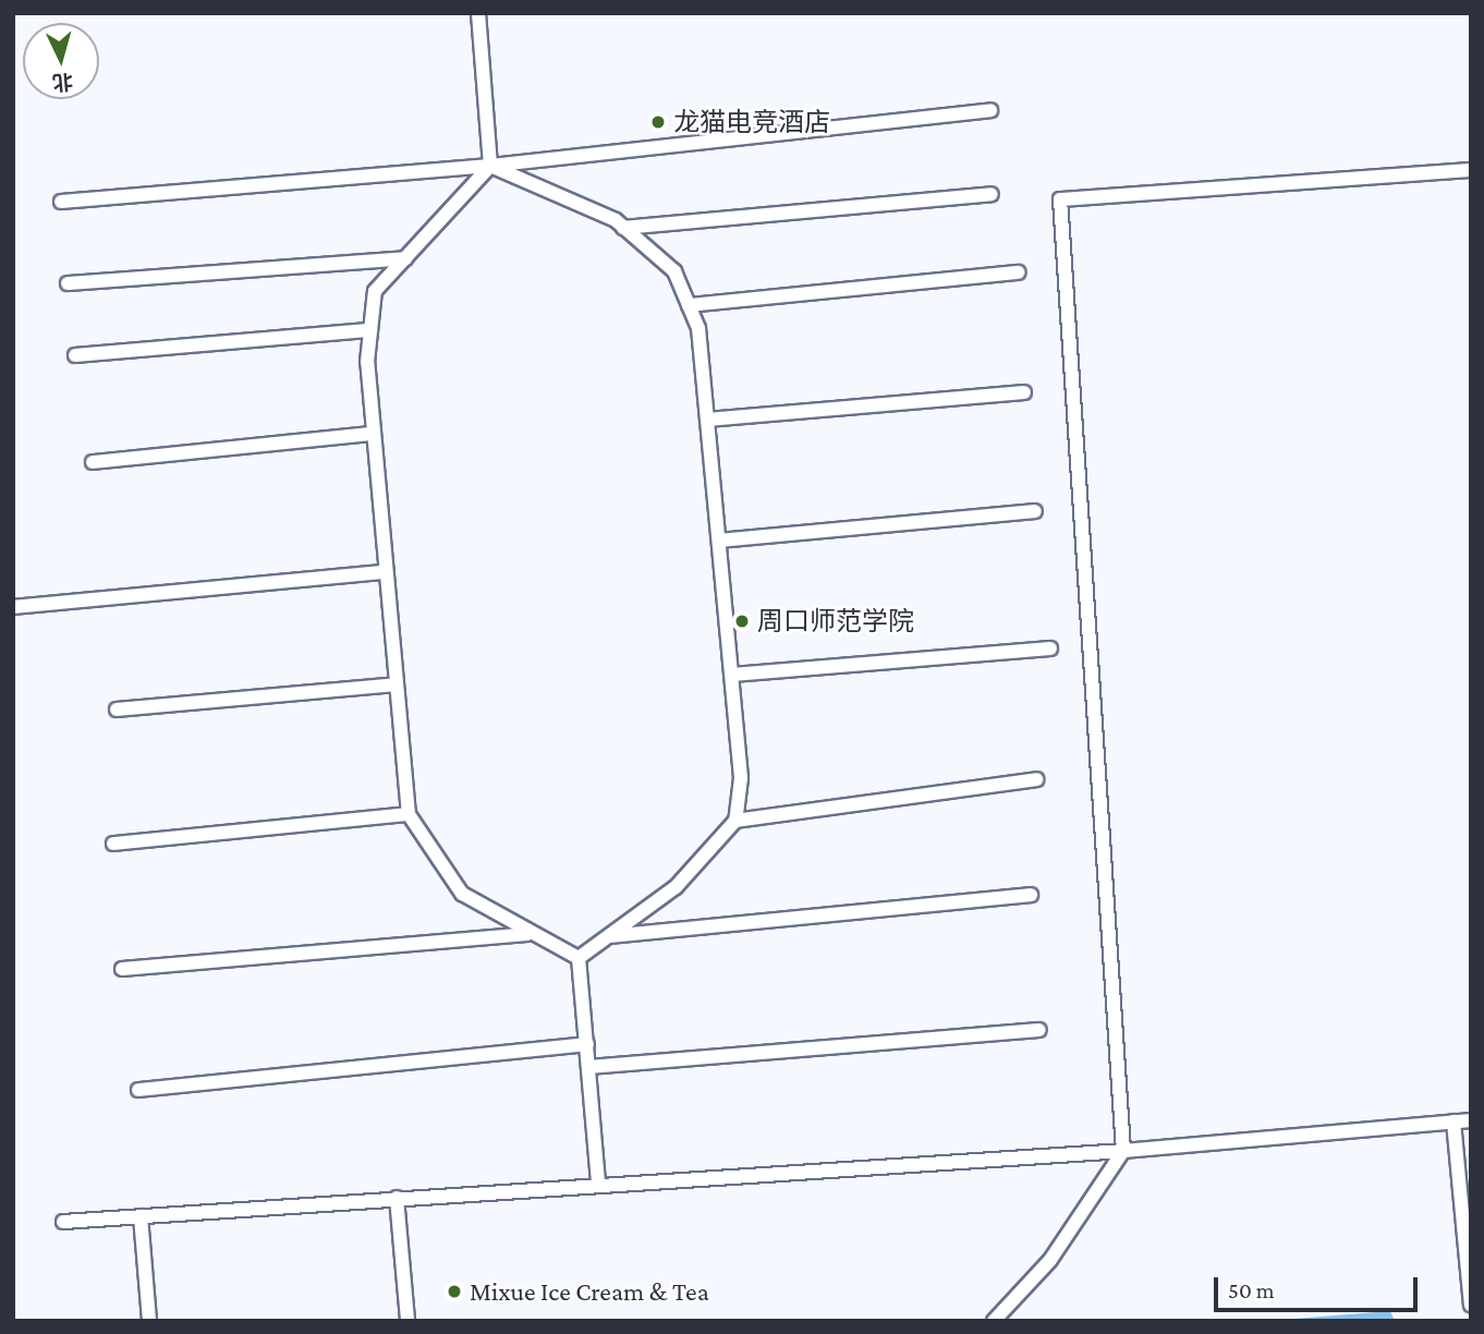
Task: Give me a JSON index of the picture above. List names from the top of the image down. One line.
{"places":["龙猫电竞酒店","周口师范学院","Mixue Ice Cream & Tea"],"scale_bar":"50 m","north":"bottom"}
